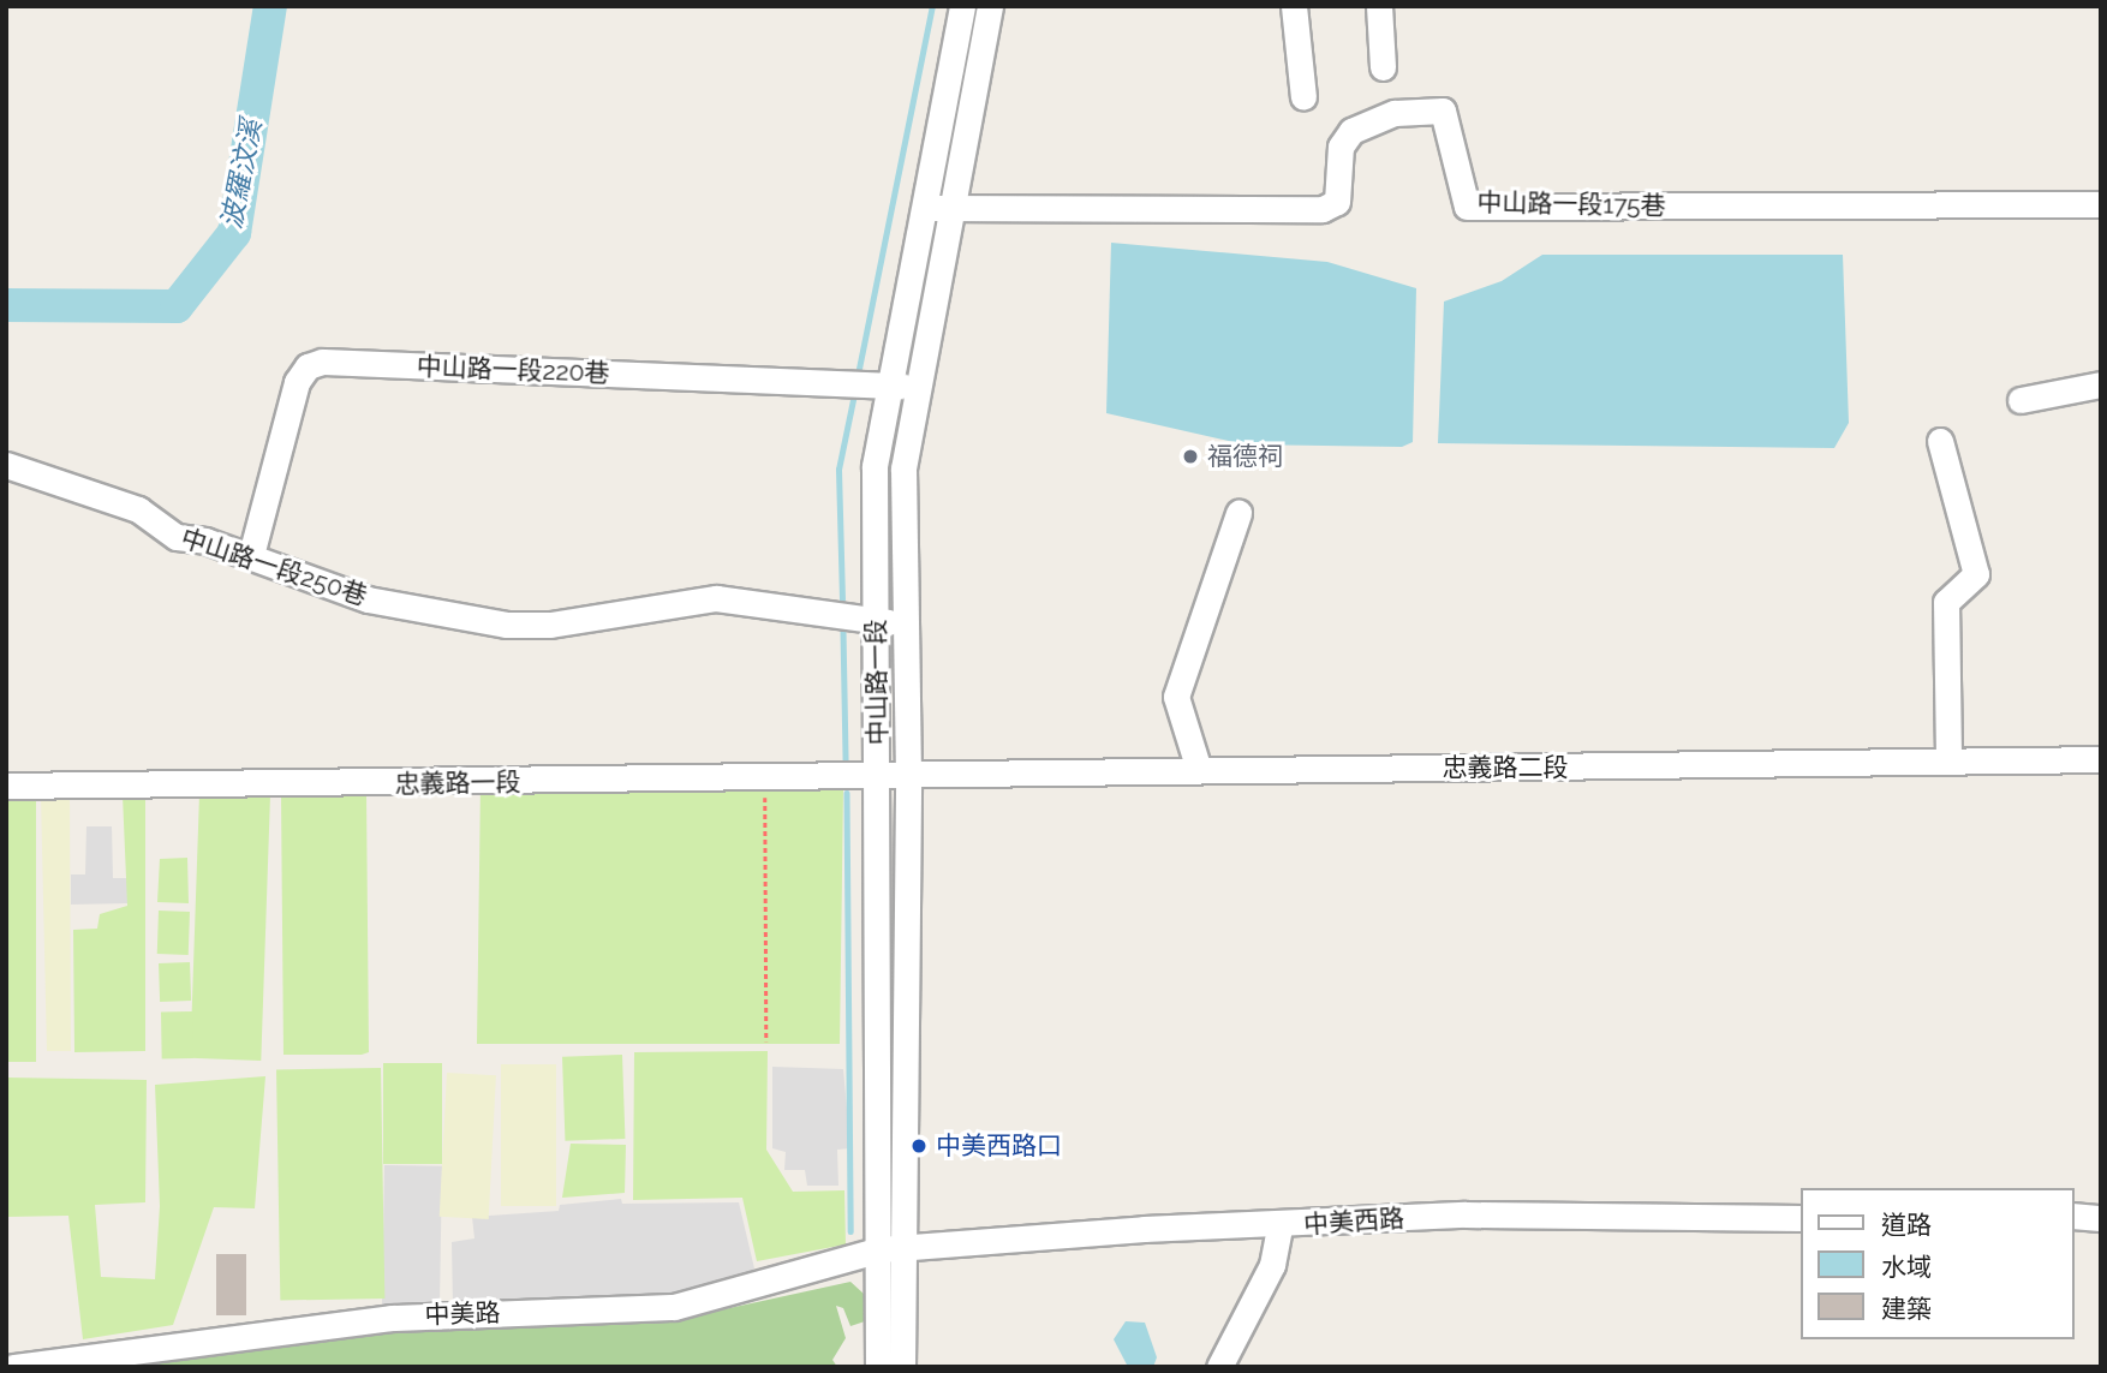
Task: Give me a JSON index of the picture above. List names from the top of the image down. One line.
{"streets":{"street":["中山路一段175巷","中山路一段220巷","中山路一段250巷","中山路一段","忠義路二段","忠義路一段","中美西路","中美路"]},"crossings":[["中山路一段175巷","中山路一段"],["中山路一段220巷","中山路一段250巷"],["中山路一段220巷","中山路一段"],["中山路一段250巷","中山路一段"],["中山路一段","忠義路二段"],["中山路一段","忠義路一段"],["中山路一段","中美西路"],["中山路一段","中美路"],["忠義路二段","忠義路一段"],["中美西路","中美路"]],"water":["波羅汶溪"],"places":["福德祠","中美西路口"],"legend":["道路","水域","建築"]}
